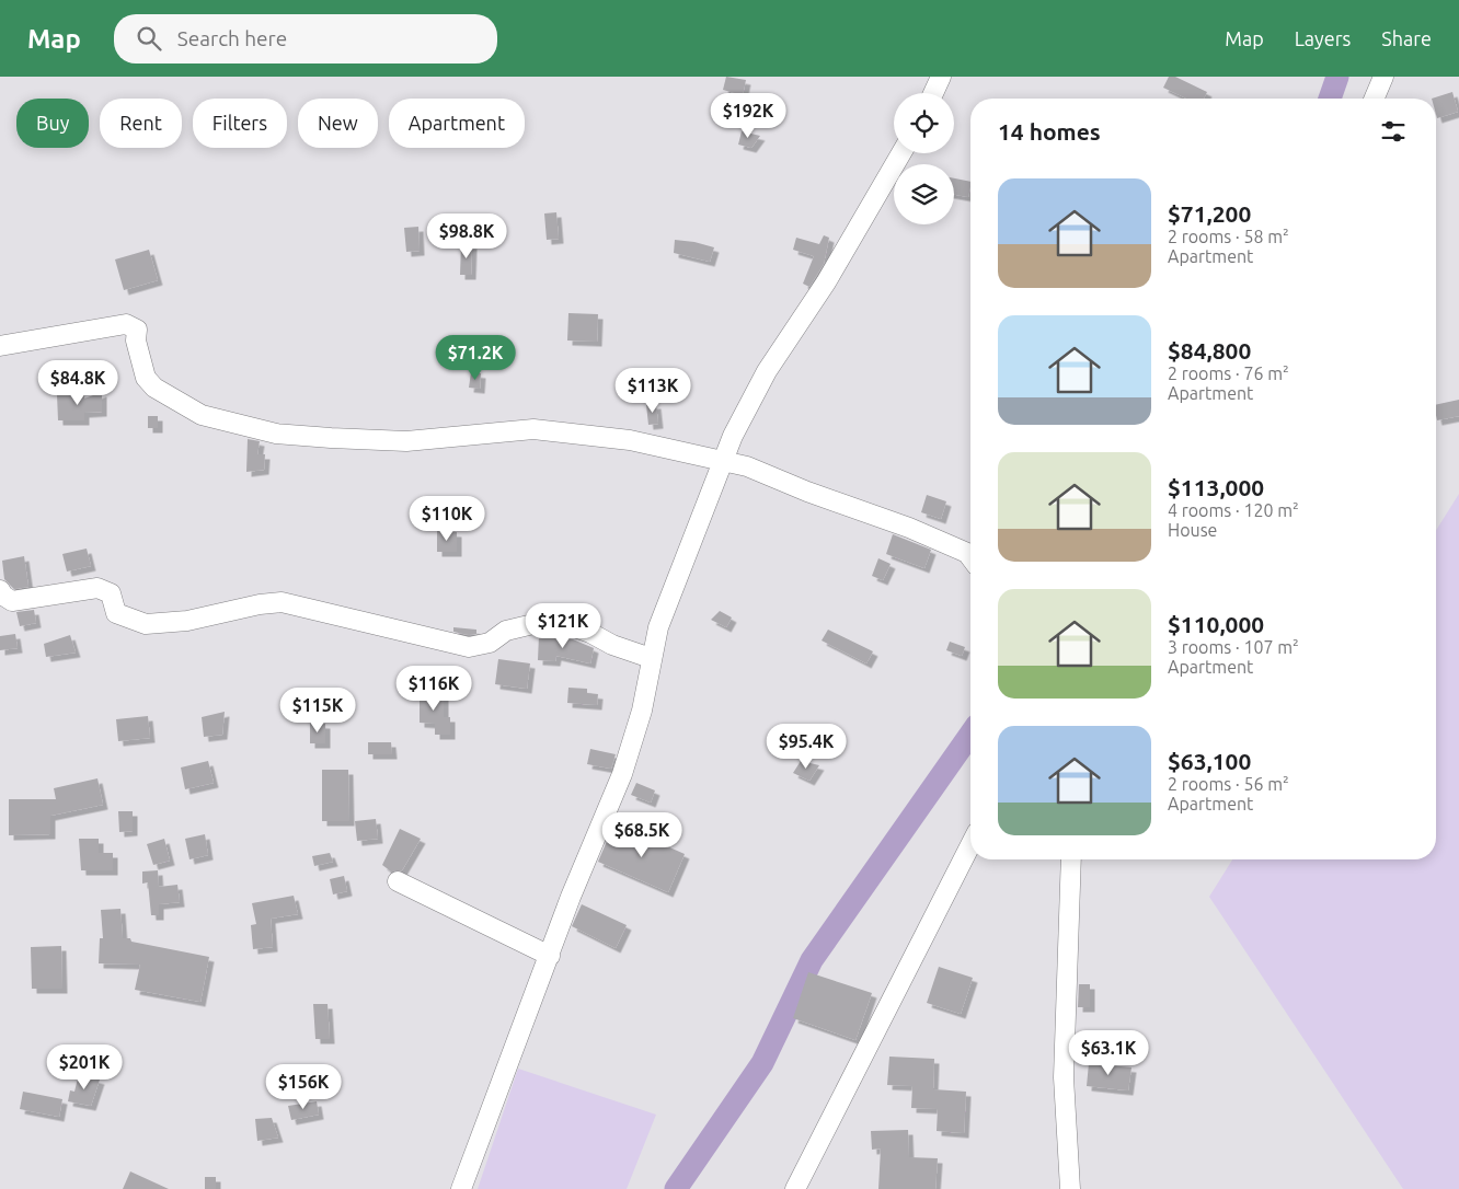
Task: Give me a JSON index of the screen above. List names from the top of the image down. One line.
{"page":{"header":"Map","search":"Search here","nav":["Map","Layers","Share"],"price":["$192K","$98.8K","$71.2K","$84.8K","$113K","$110K","$121K","$116K","$115K","$95.4K","$68.5K","$63.1K","$201K","$156K"],"chip":["Buy","Rent","Filters","New","Apartment"],"heading":"14 homes","list":[{"name":"$71,200","note":"2 rooms · 58 m² · Apartment"},{"name":"$84,800","note":"2 rooms · 76 m² · Apartment"},{"name":"$113,000","note":"4 rooms · 120 m² · House"},{"name":"$110,000","note":"3 rooms · 107 m² · Apartment"},{"name":"$63,100","note":"2 rooms · 56 m² · Apartment"}]}}
